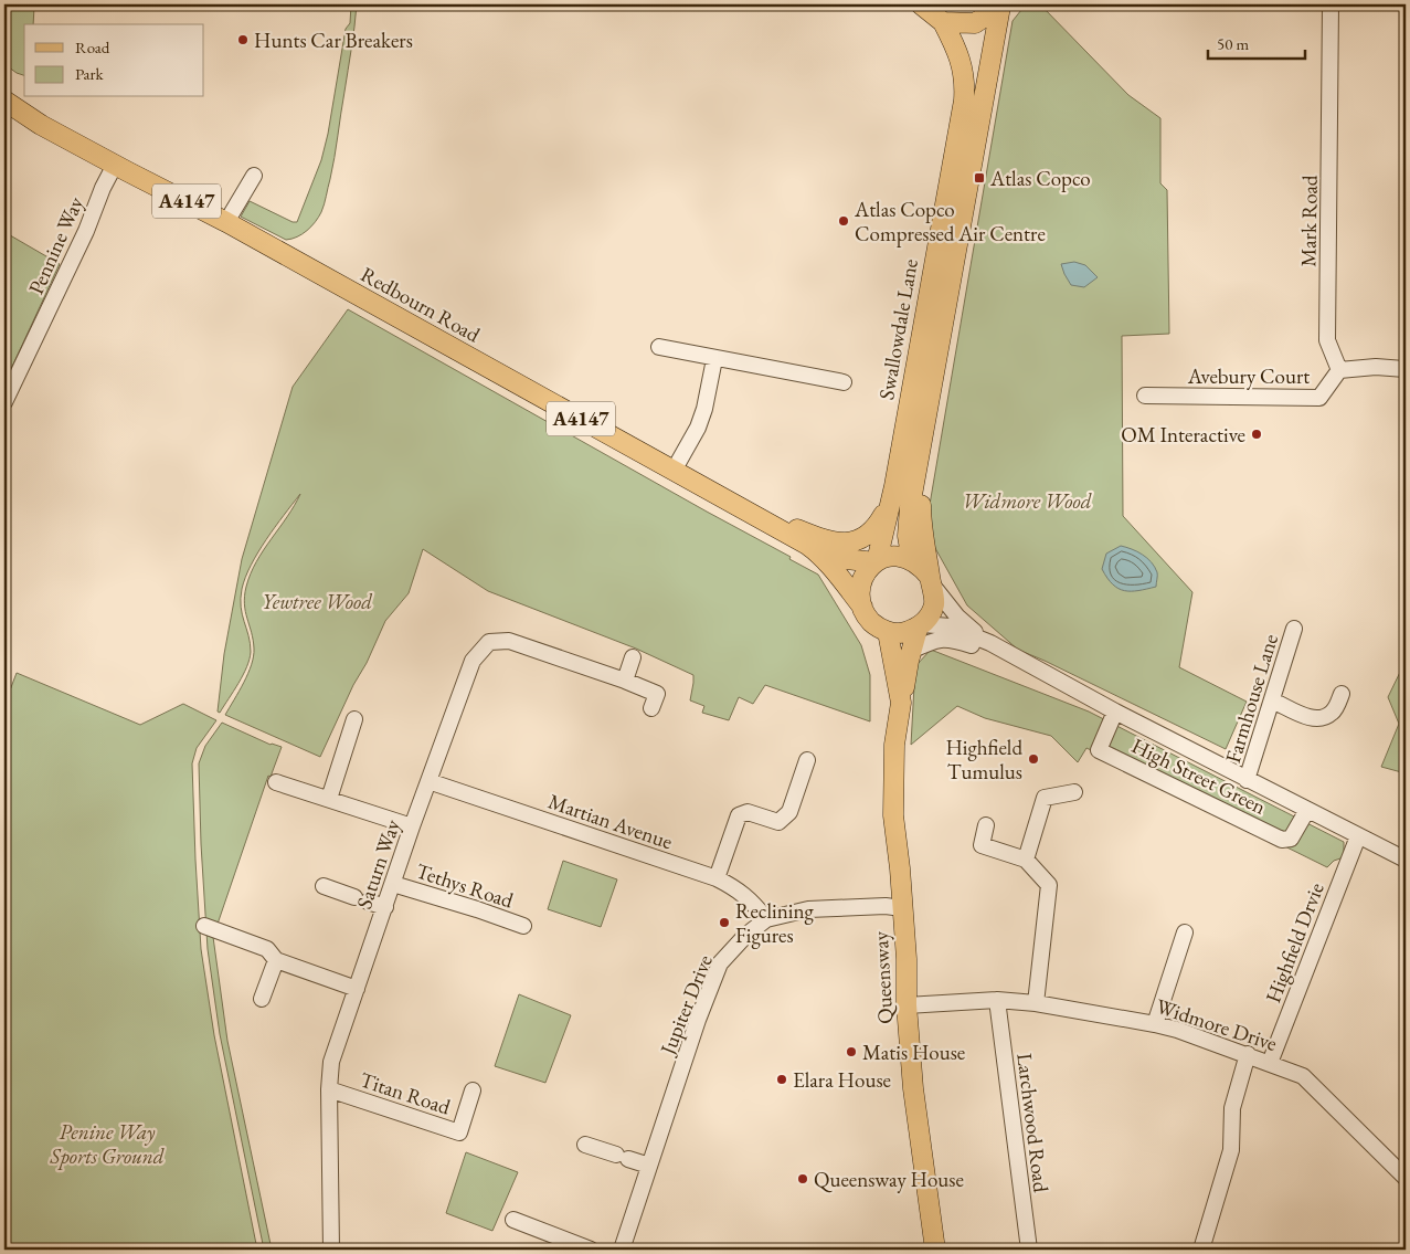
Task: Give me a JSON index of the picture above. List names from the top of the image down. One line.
{"streets":{"main road":["A4147","Redbourn Road","Swallowdale Lane","Queensway"],"street":["Mark Road","Pennine Way","Avebury Court","Farmhouse Lane","High Street Green","Martian Avenue","Saturn Way","Tethys Road","Highfield Drvie","Jupiter Drive","Widmore Drive","Titan Road","Larchwood Road"]},"crossings":[["Mark Road","Avebury Court"],["Pennine Way","Redbourn Road"],["Redbourn Road","Swallowdale Lane"],["Redbourn Road","High Street Green"],["Redbourn Road","Queensway"],["Swallowdale Lane","High Street Green"],["Swallowdale Lane","Queensway"],["Farmhouse Lane","High Street Green"],["High Street Green","Highfield Drvie"],["High Street Green","Queensway"],["Martian Avenue","Saturn Way"],["Martian Avenue","Jupiter Drive"],["Saturn Way","Tethys Road"],["Saturn Way","Titan Road"],["Highfield Drvie","Widmore Drive"],["Queensway","Jupiter Drive"],["Queensway","Widmore Drive"],["Widmore Drive","Larchwood Road"]],"parks":["Widmore Wood","Yewtree Wood","Penine Way Sports Ground"],"places":{"other":["Hunts Car Breakers","Atlas Copco Compressed Air Centre","OM Interactive","Highfield Tumulus","Reclining Figures","Matis House","Elara House","Queensway House"],"transit":["Atlas Copco"]},"legend":["Road","Park"],"scale_bar":"50 m"}
